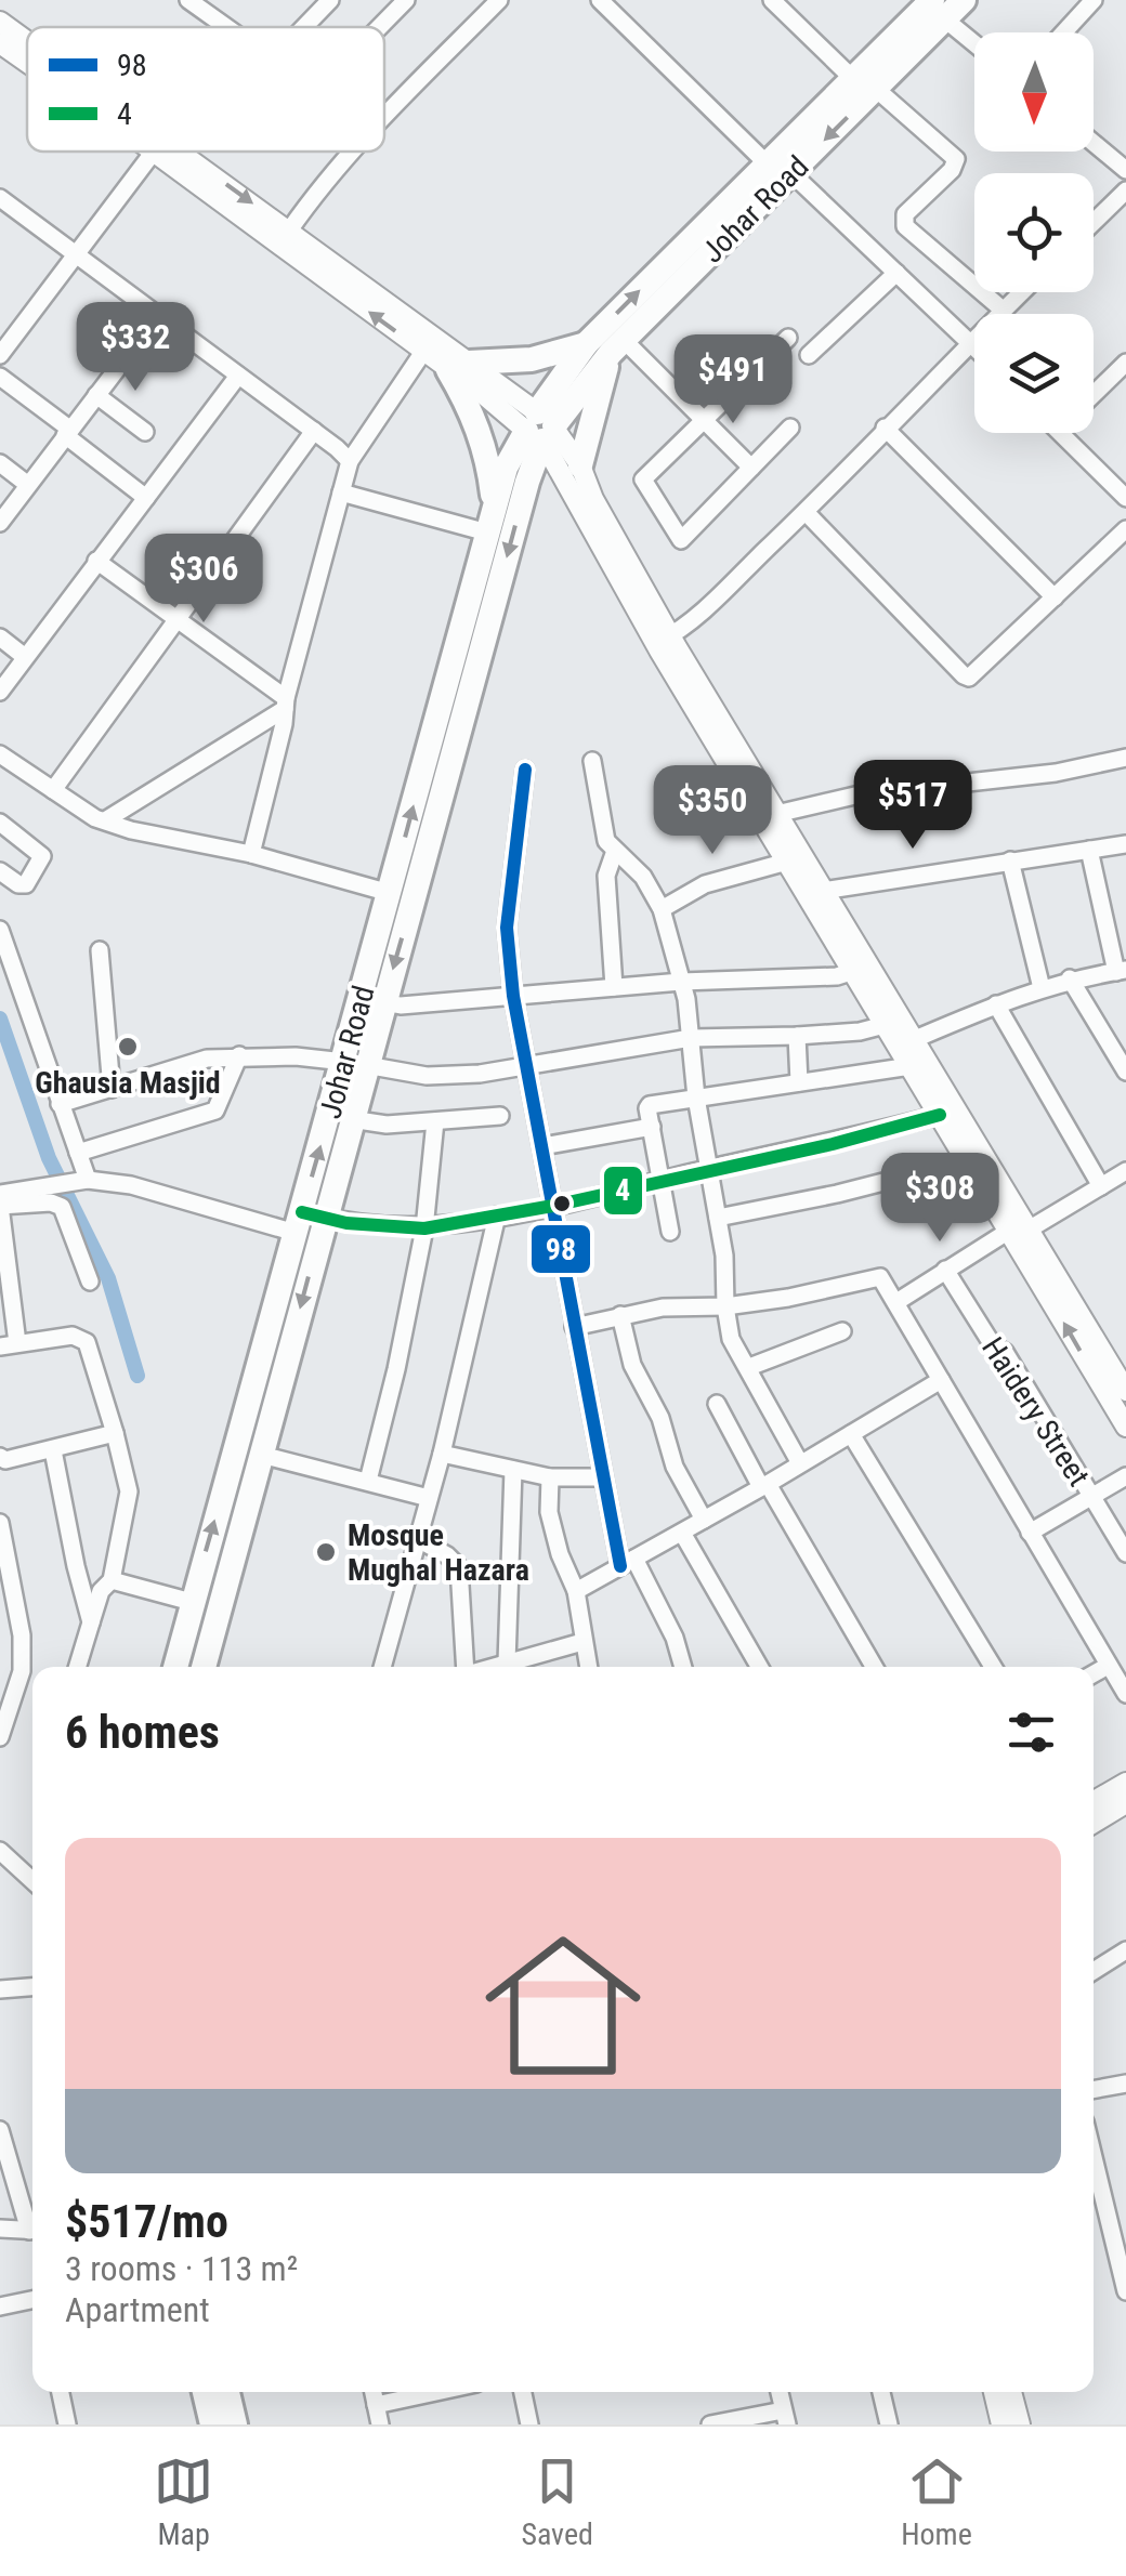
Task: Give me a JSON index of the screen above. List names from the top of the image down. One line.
{"streets":{"main road":["Johar Road"],"street":["Haidery Street"]},"places":["Ghausia Masjid","Mosque Mughal Hazara"],"lines":["transit line 98","transit line 4"],"legend":["98","4"],"north":"bottom","page":{"price":["$332","$491","$306","$517","$350","$308"],"heading":"6 homes","list":[{"name":"$517/mo","note":"3 rooms · 113 m² · Apartment"}],"tabs":["Map","Saved","Home"]}}
